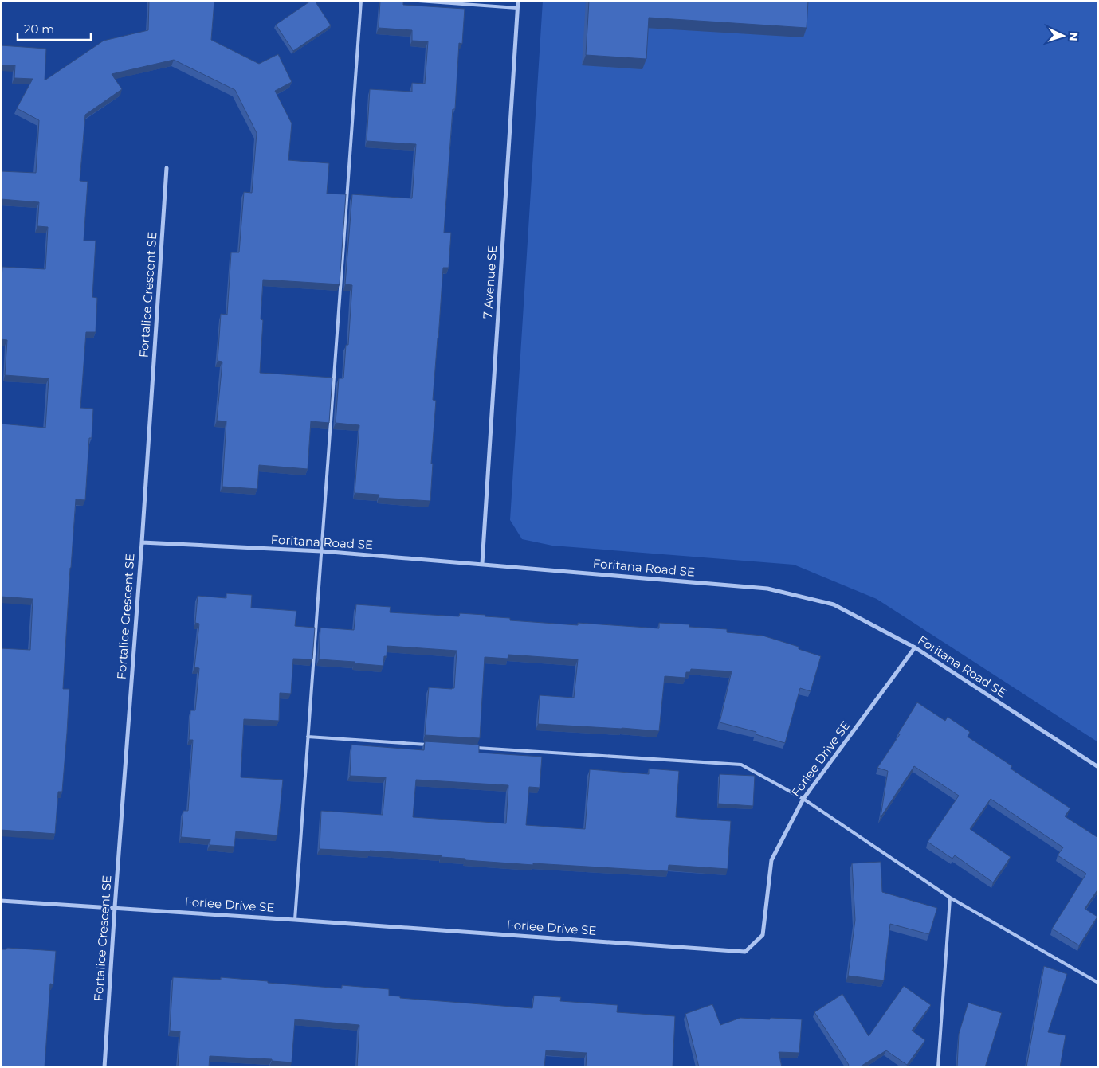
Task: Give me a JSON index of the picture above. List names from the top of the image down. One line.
{"streets":{"street":["7 Avenue SE","Fortalice Crescent SE","Foritana Road SE","Forlee Drive SE"]},"crossings":[["7 Avenue SE","Foritana Road SE"],["Fortalice Crescent SE","Foritana Road SE"],["Fortalice Crescent SE","Forlee Drive SE"],["Foritana Road SE","Forlee Drive SE"]],"scale_bar":"20 m","north":"right"}
